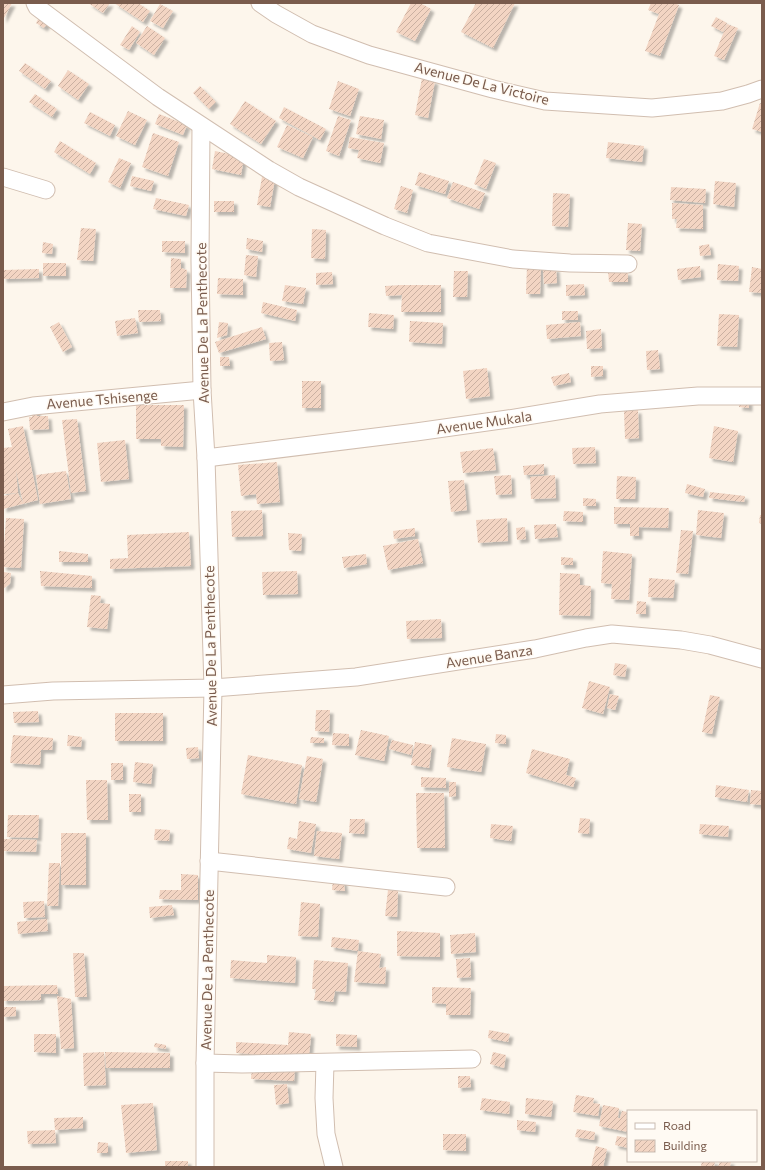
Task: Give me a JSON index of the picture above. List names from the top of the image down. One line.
{"streets":{"street":["Avenue De La Victoire","Avenue De La Penthecote","Avenue Tshisenge","Avenue Mukala","Avenue Banza"]},"crossings":[["Avenue De La Penthecote","Avenue Tshisenge"],["Avenue De La Penthecote","Avenue Mukala"],["Avenue De La Penthecote","Avenue Banza"]],"legend":["Road","Building"]}
